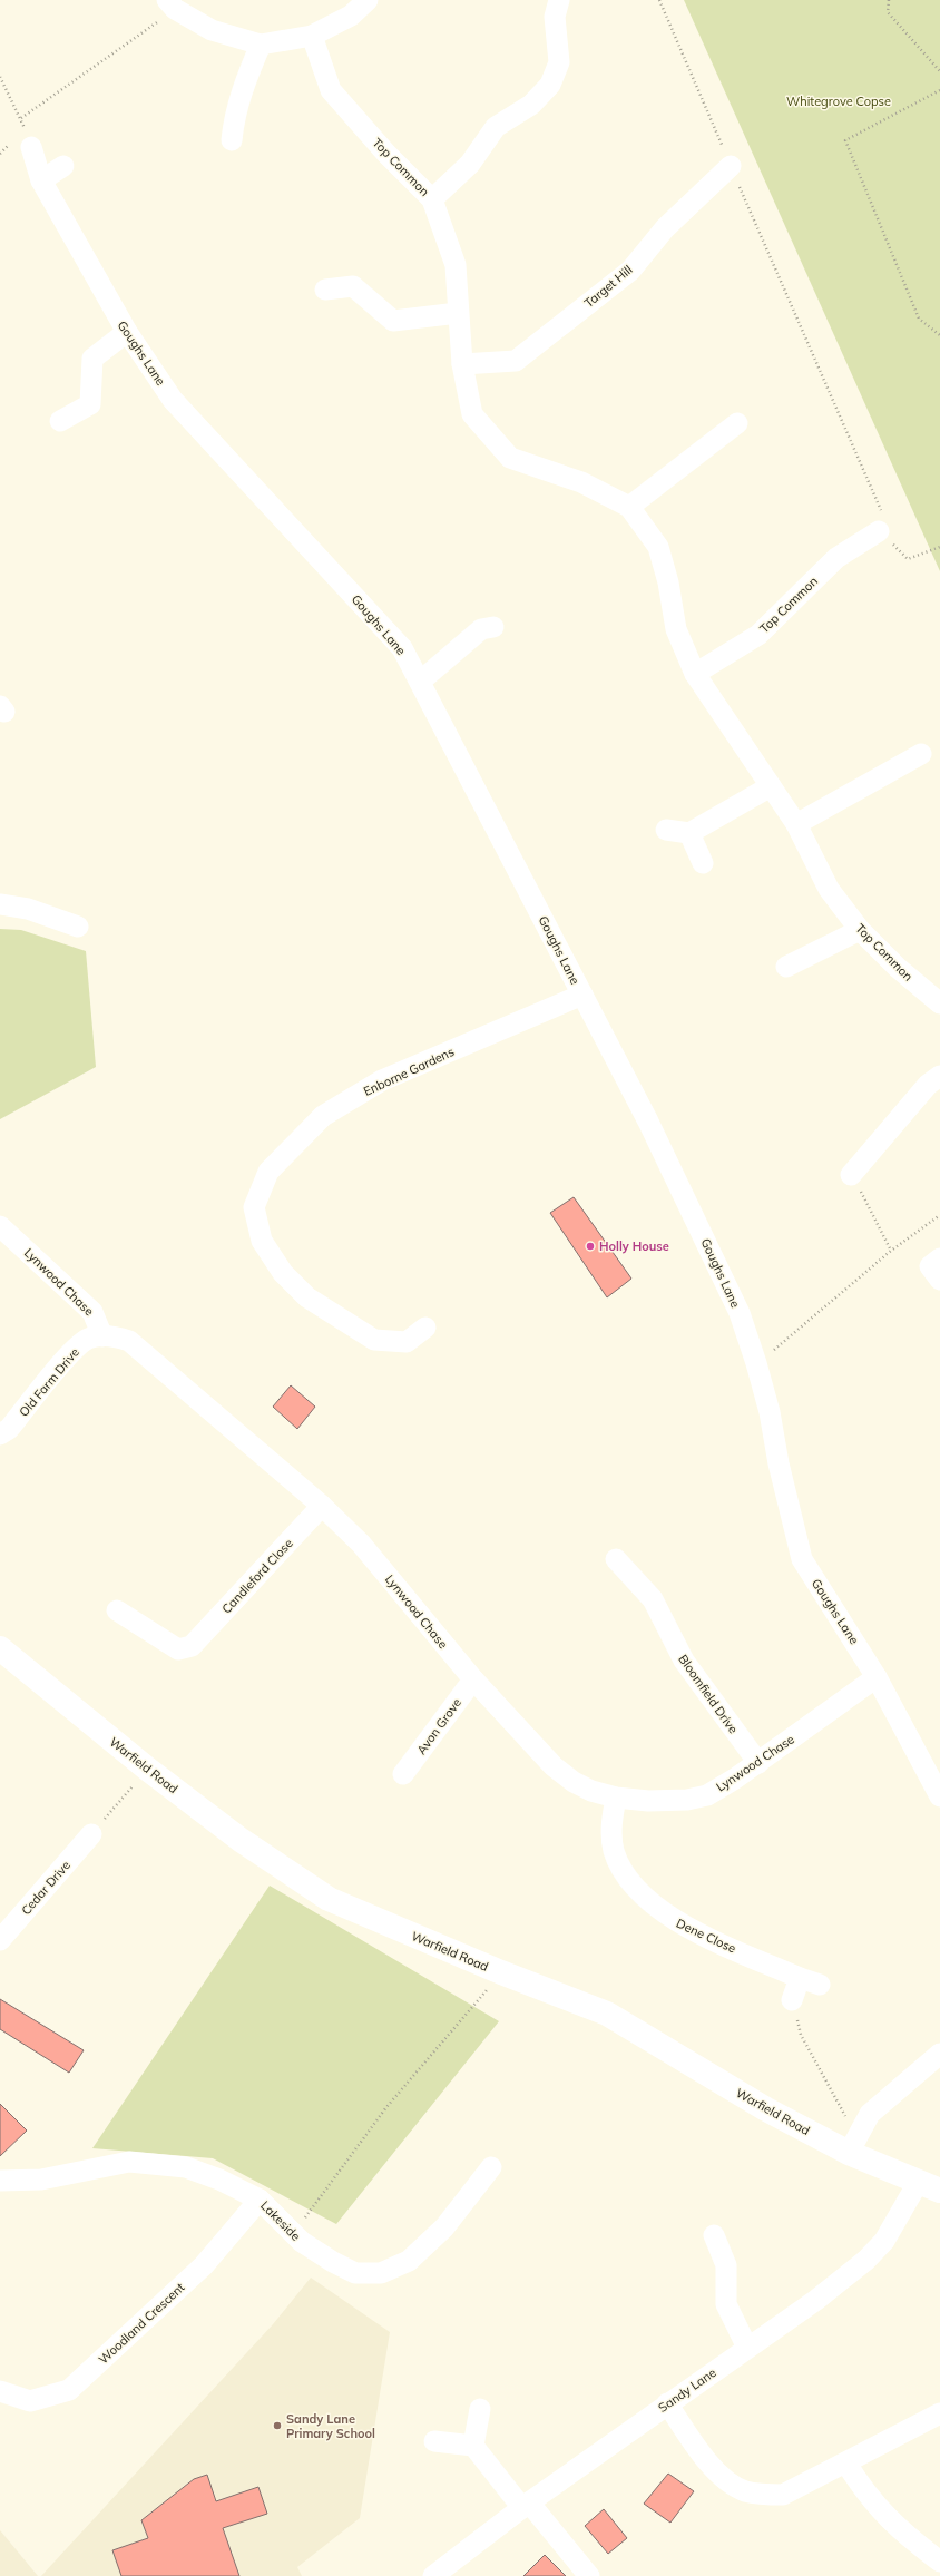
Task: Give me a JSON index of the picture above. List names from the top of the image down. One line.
{"streets":{"main road":["Warfield Road"],"street":["Top Common","Target Hill","Goughs Lane","Enborne Gardens","Lynwood Chase","Old Farm Drive","Candleford Close","Bloomfield Drive","Avon Grove","Cedar Drive","Dene Close","Lakeside","Woodland Crescent","Sandy Lane"]},"crossings":[["Top Common","Target Hill"],["Goughs Lane","Enborne Gardens"],["Goughs Lane","Lynwood Chase"],["Lynwood Chase","Old Farm Drive"],["Lynwood Chase","Candleford Close"],["Lynwood Chase","Bloomfield Drive"],["Lynwood Chase","Avon Grove"],["Lynwood Chase","Dene Close"],["Warfield Road","Sandy Lane"],["Lakeside","Woodland Crescent"]],"parks":["Whitegrove Copse"],"places":["Holly House","Sandy Lane Primary School"]}
